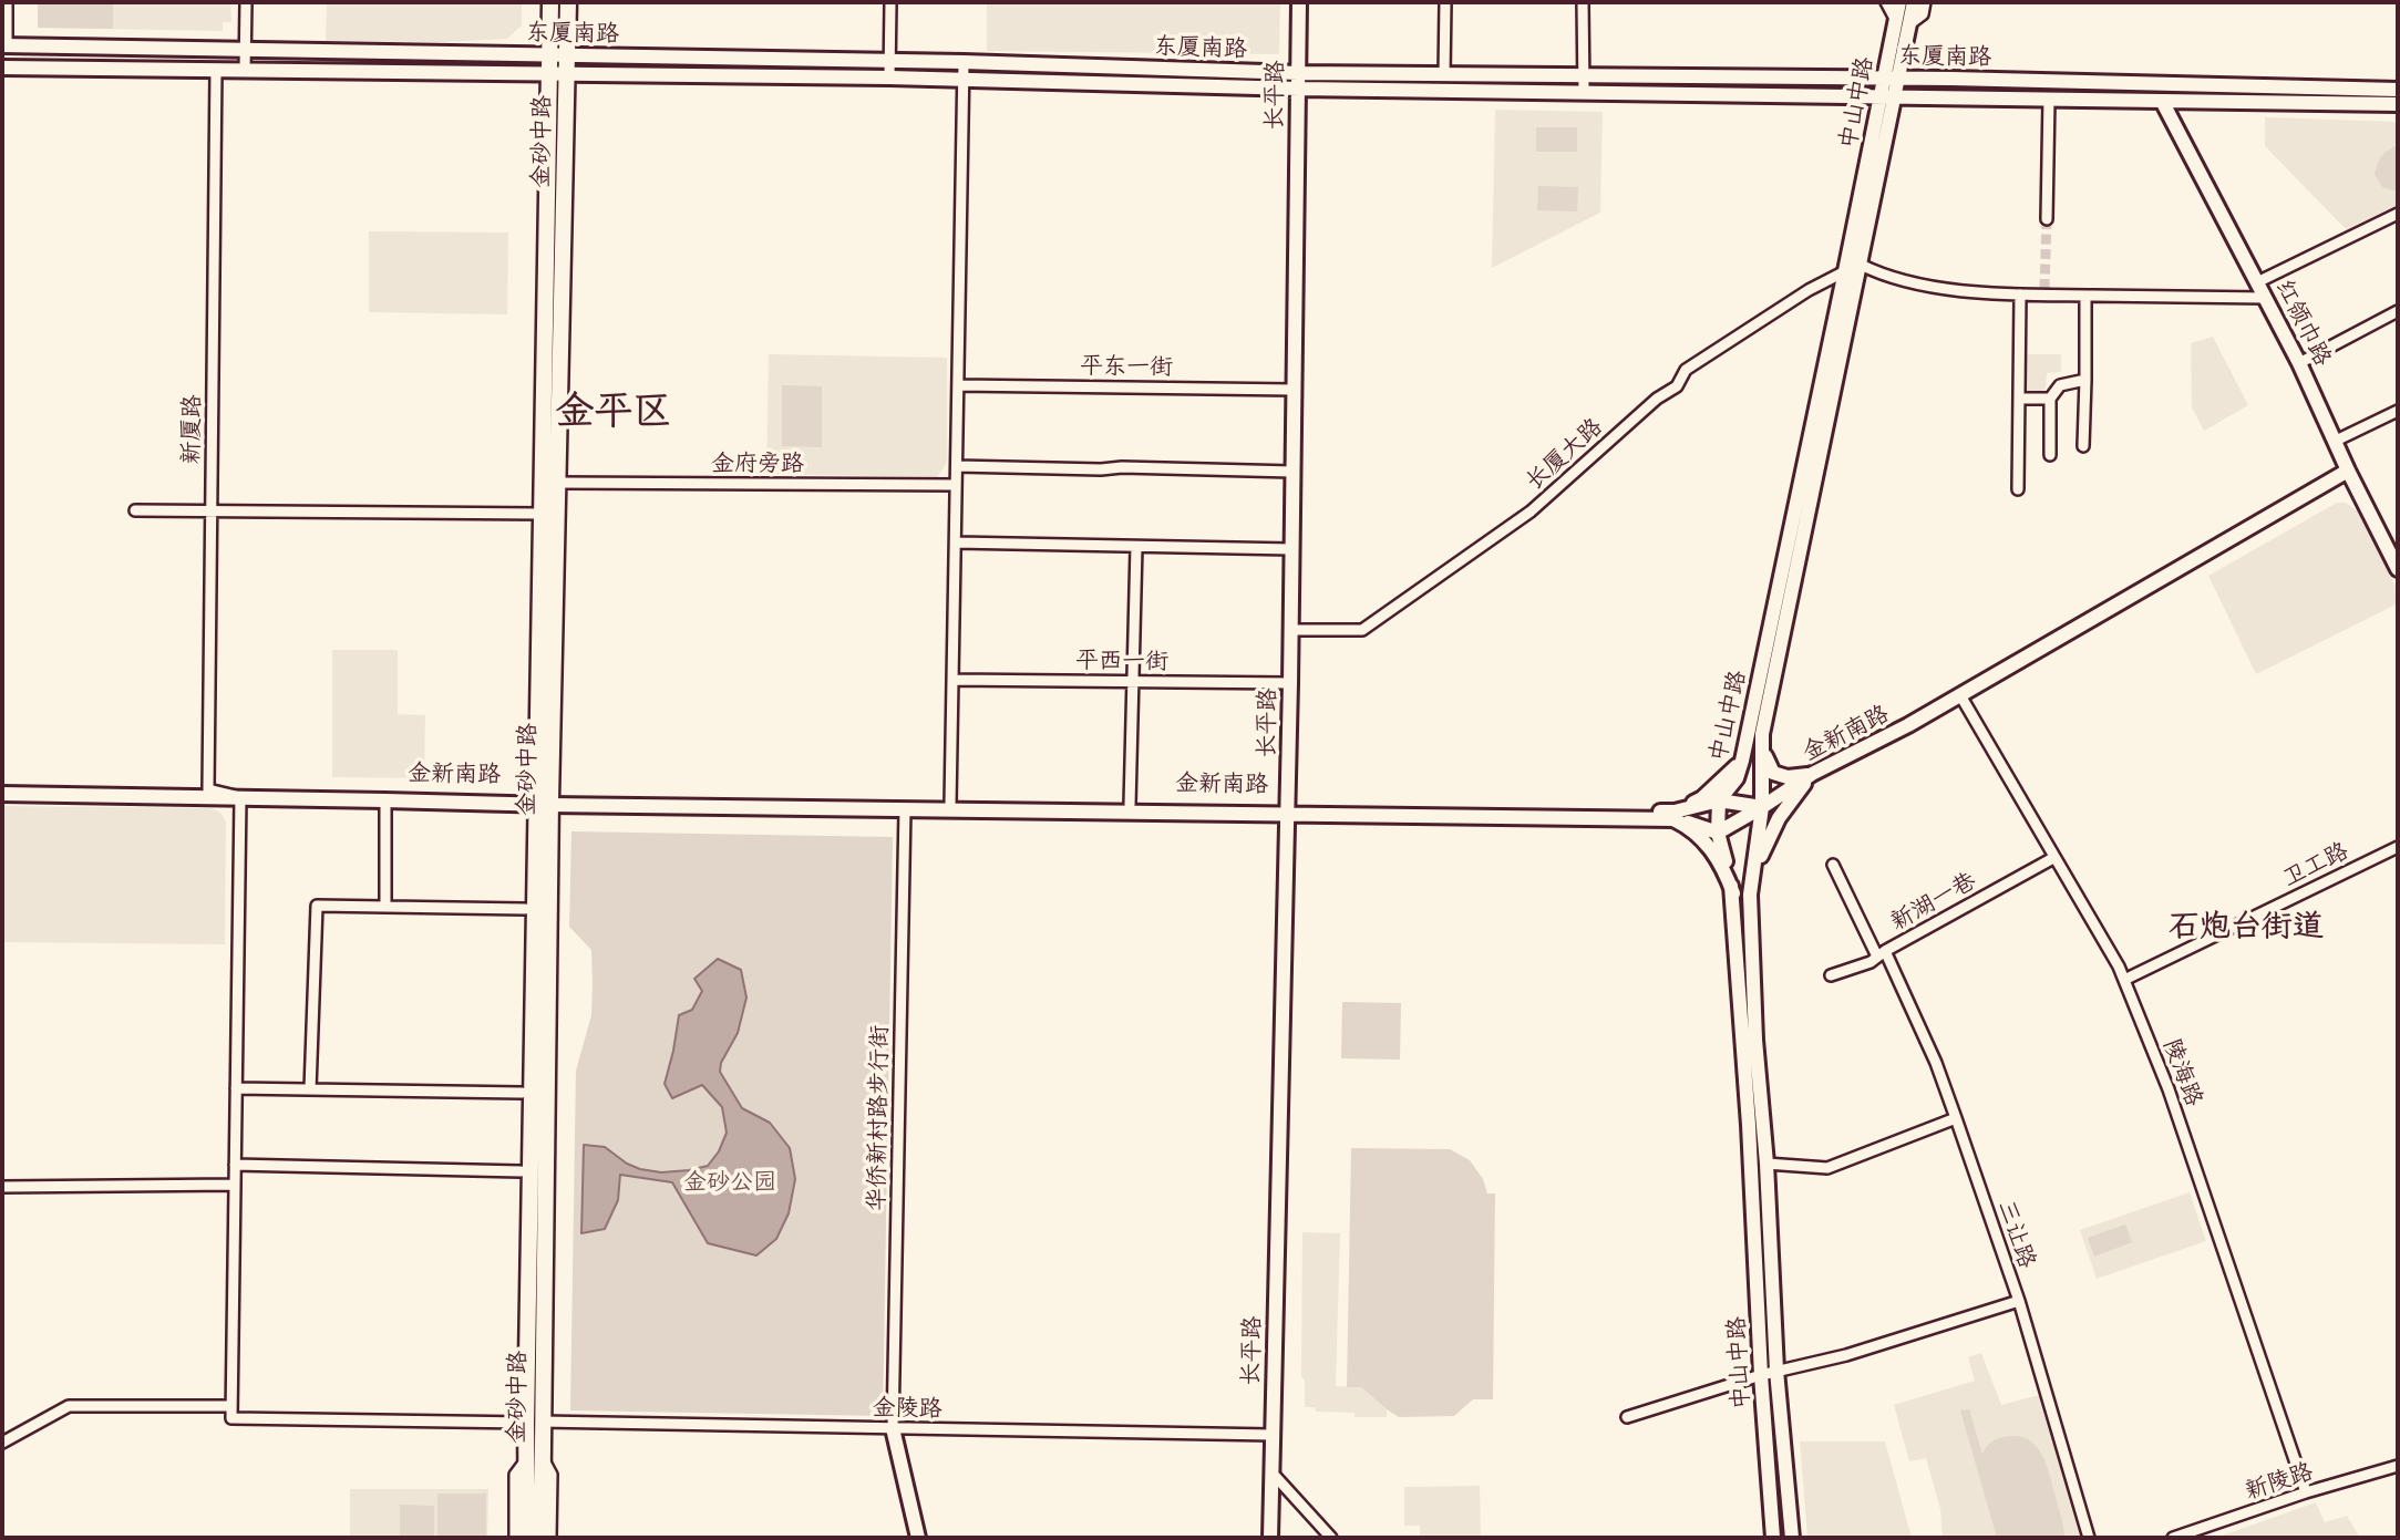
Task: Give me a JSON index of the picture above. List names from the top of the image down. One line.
{"streets":{"main road":["金砂中路"],"street":["东厦南路","长平路","中山中路","红领巾路","平东一街","新厦路","长厦大路","金府旁路","平西一街","金新南路","卫工路","新湖一巷","陵海路","华侨新村路步行街","三让路","金陵路","新陵路"]},"crossings":[["东厦南路","长平路"],["东厦南路","中山中路"],["东厦南路","金砂中路"],["东厦南路","红领巾路"],["东厦南路","新厦路"],["长平路","平东一街"],["长平路","长厦大路"],["长平路","平西一街"],["长平路","金新南路"],["长平路","金陵路"],["中山中路","长厦大路"],["中山中路","金新南路"],["金砂中路","金府旁路"],["金砂中路","金新南路"],["金砂中路","金陵路"],["红领巾路","金新南路"],["新厦路","金新南路"],["金新南路","陵海路"],["金新南路","华侨新村路步行街"],["卫工路","陵海路"],["新湖一巷","陵海路"],["新湖一巷","三让路"],["陵海路","新陵路"],["华侨新村路步行街","金陵路"]],"districts":["金平区","石炮台街道"],"parks":["金砂公园"]}
